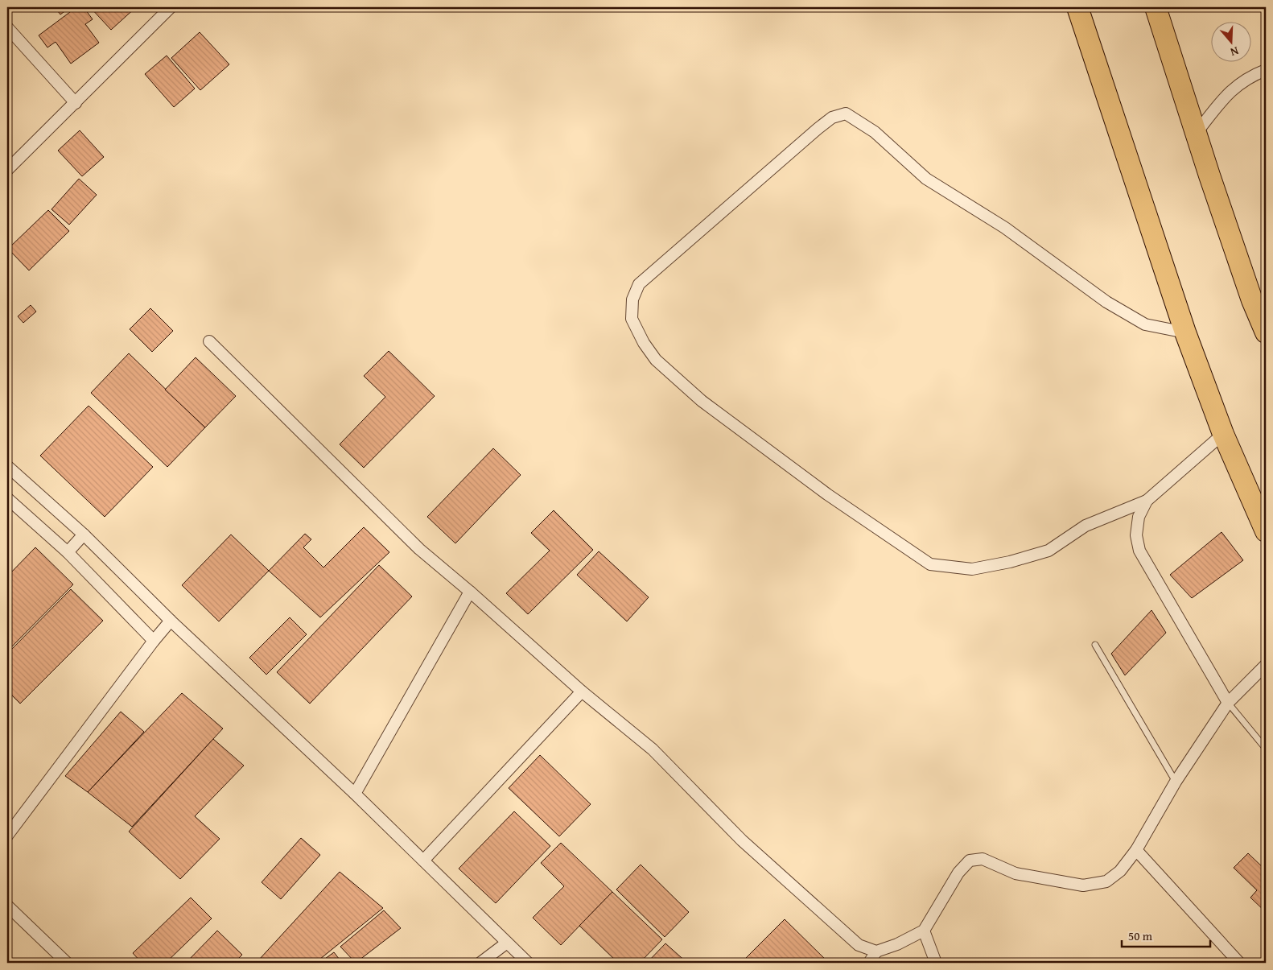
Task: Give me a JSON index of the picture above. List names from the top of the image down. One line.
{"scale_bar":"50 m","north":"bottom"}
